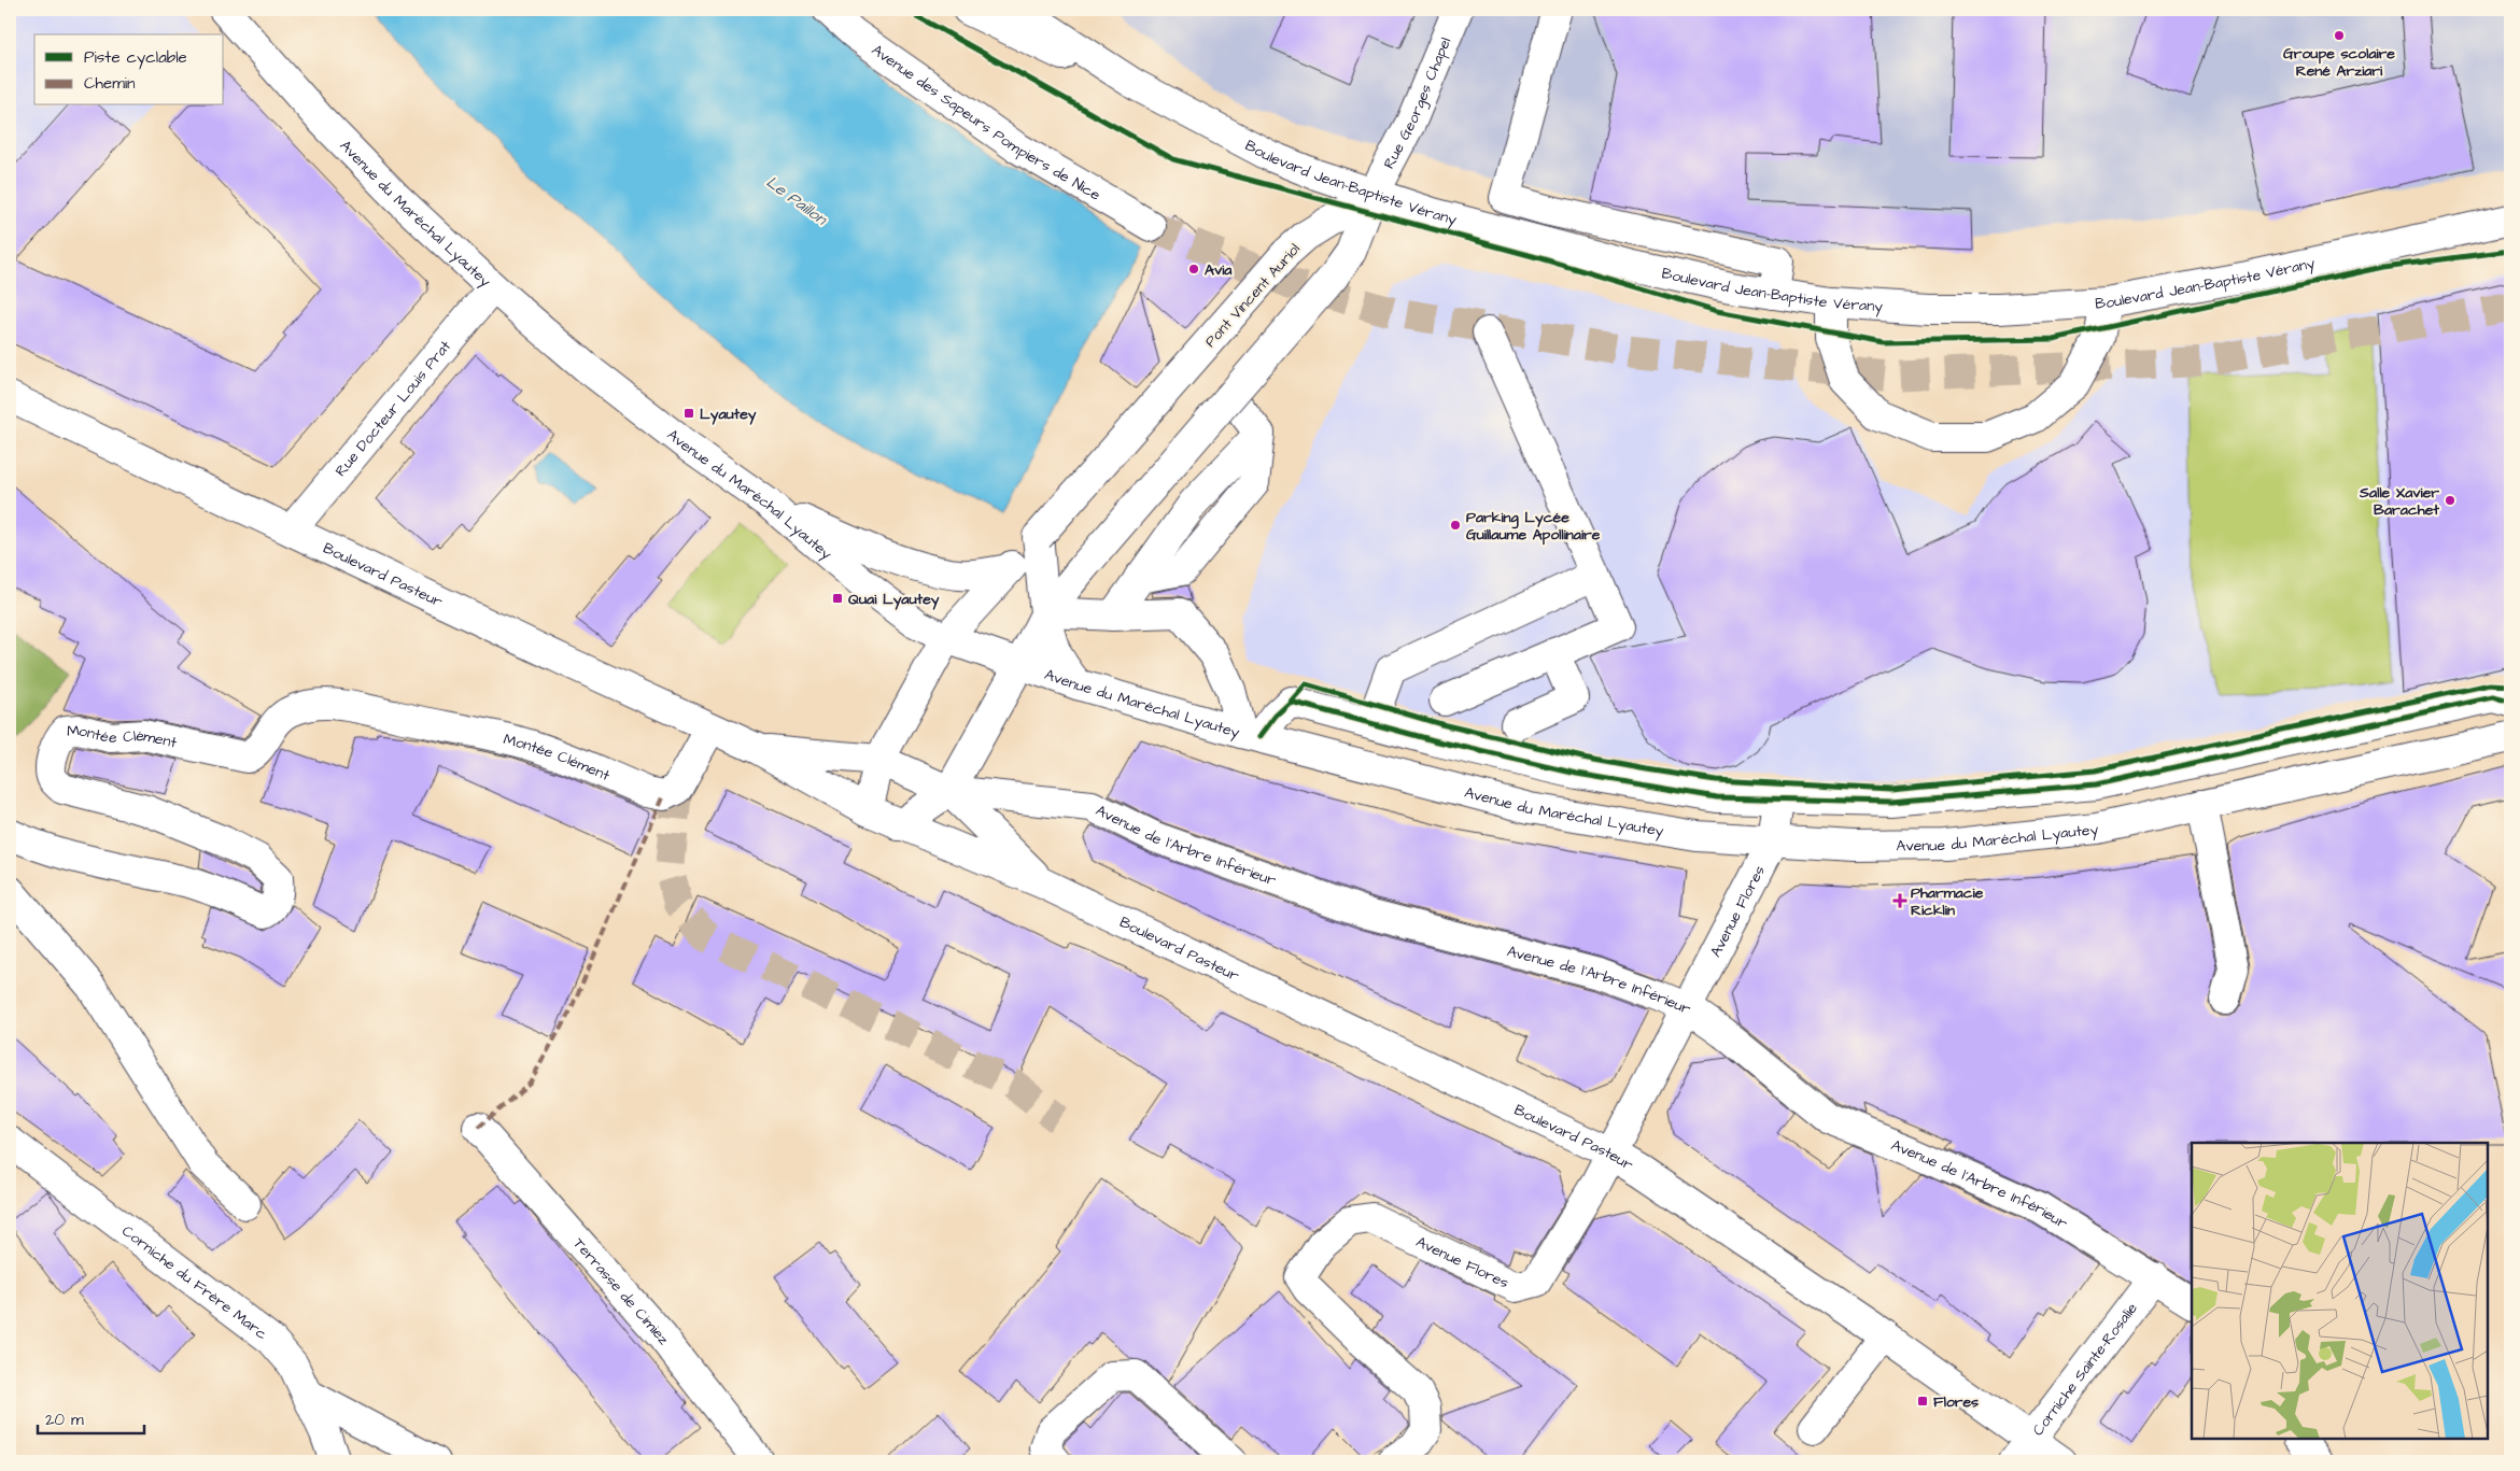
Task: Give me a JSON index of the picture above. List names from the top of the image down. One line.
{"streets":{"street":["Rue Georges Chapel","Avenue des Sapeurs Pompiers de Nice","Boulevard Jean-Baptiste Vérany","Avenue du Maréchal Lyautey","Pont Vincent Auriol","Rue Docteur Louis Prat","Boulevard Pasteur","Montée Clément","Avenue de l'Arbre Inférieur","Avenue Flores","Corniche du Frère Marc","Terrasse de Cimiez","Corniche Sainte-Rosalie"]},"crossings":[["Rue Georges Chapel","Boulevard Jean-Baptiste Vérany"],["Rue Georges Chapel","Pont Vincent Auriol"],["Boulevard Jean-Baptiste Vérany","Pont Vincent Auriol"],["Avenue du Maréchal Lyautey","Pont Vincent Auriol"],["Avenue du Maréchal Lyautey","Rue Docteur Louis Prat"],["Avenue du Maréchal Lyautey","Avenue Flores"],["Pont Vincent Auriol","Boulevard Pasteur"],["Rue Docteur Louis Prat","Boulevard Pasteur"],["Boulevard Pasteur","Montée Clément"],["Boulevard Pasteur","Avenue de l'Arbre Inférieur"],["Boulevard Pasteur","Avenue Flores"],["Boulevard Pasteur","Corniche Sainte-Rosalie"],["Avenue de l'Arbre Inférieur","Avenue Flores"],["Avenue de l'Arbre Inférieur","Corniche Sainte-Rosalie"]],"water":["Le Paillon"],"places":{"other":["Groupe scolaire René Arziari","Avia","Salle Xavier Barachet","Parking Lycée Guillaume Apollinaire"],"transit":["Lyautey","Quai Lyautey","Flores"],"health":["Pharmacie Ricklin"]},"legend":["Piste cyclable","Chemin"],"scale_bar":"20 m"}
